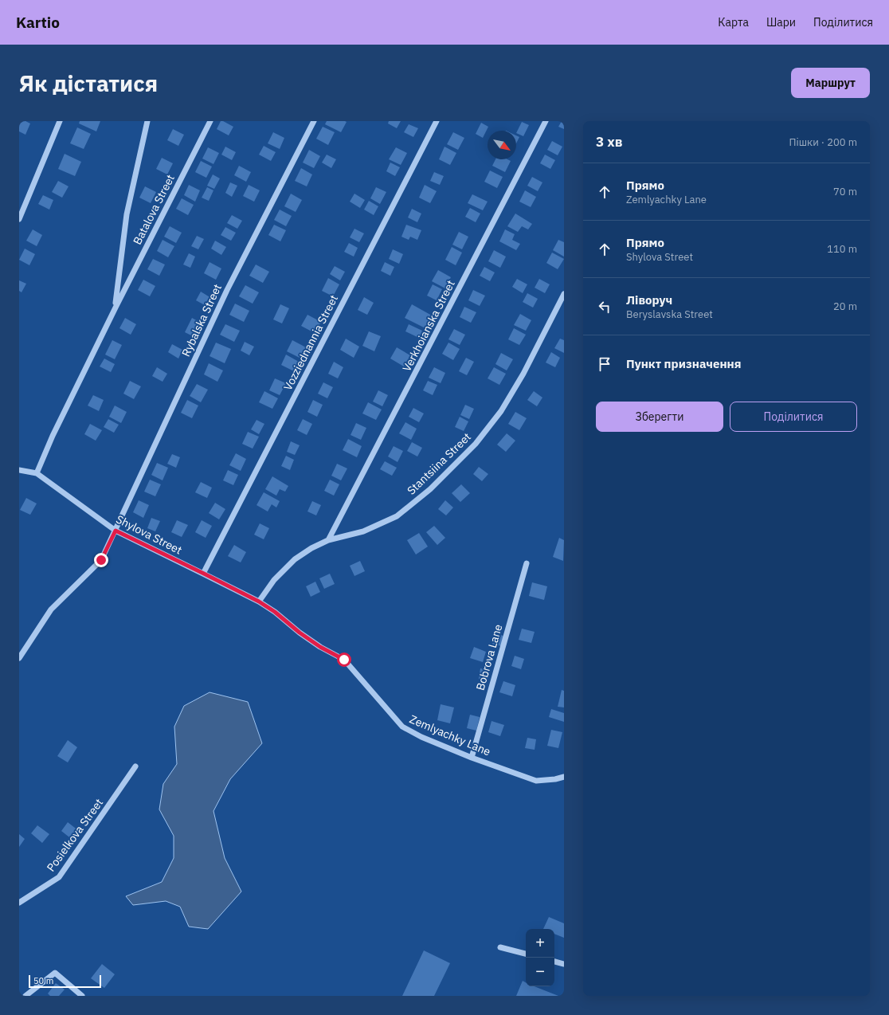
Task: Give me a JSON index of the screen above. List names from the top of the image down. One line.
{"streets":{"street":["Batalova Street","Rybalska Street","Verkhoianska Street","Vozziednannia Street","Stantsiina Street","Shylova Street","Bobrova Lane","Zemlyachky Lane","Posielkova Street"]},"crossings":[["Batalova Street","Shylova Street"],["Rybalska Street","Shylova Street"],["Verkhoianska Street","Stantsiina Street"],["Vozziednannia Street","Shylova Street"],["Stantsiina Street","Shylova Street"],["Stantsiina Street","Zemlyachky Lane"],["Shylova Street","Zemlyachky Lane"],["Bobrova Lane","Zemlyachky Lane"]],"scale_bar":"50 m","north":"bottom right","page":{"header":"Kartio","nav":["Карта","Шари","Поділитися"],"buttons":["Маршрут",["Зберегти","Поділитися"]],"title":"Як дістатися","heading":["3 хв","Пішки · 200 m"],"list":[["Прямо","Zemlyachky Lane","70 m"],["Прямо","Shylova Street","110 m"],["Ліворуч","Beryslavska Street","20 m"],"Пункт призначення"],"map_buttons":["+","−"],"scale":"50 m"}}
